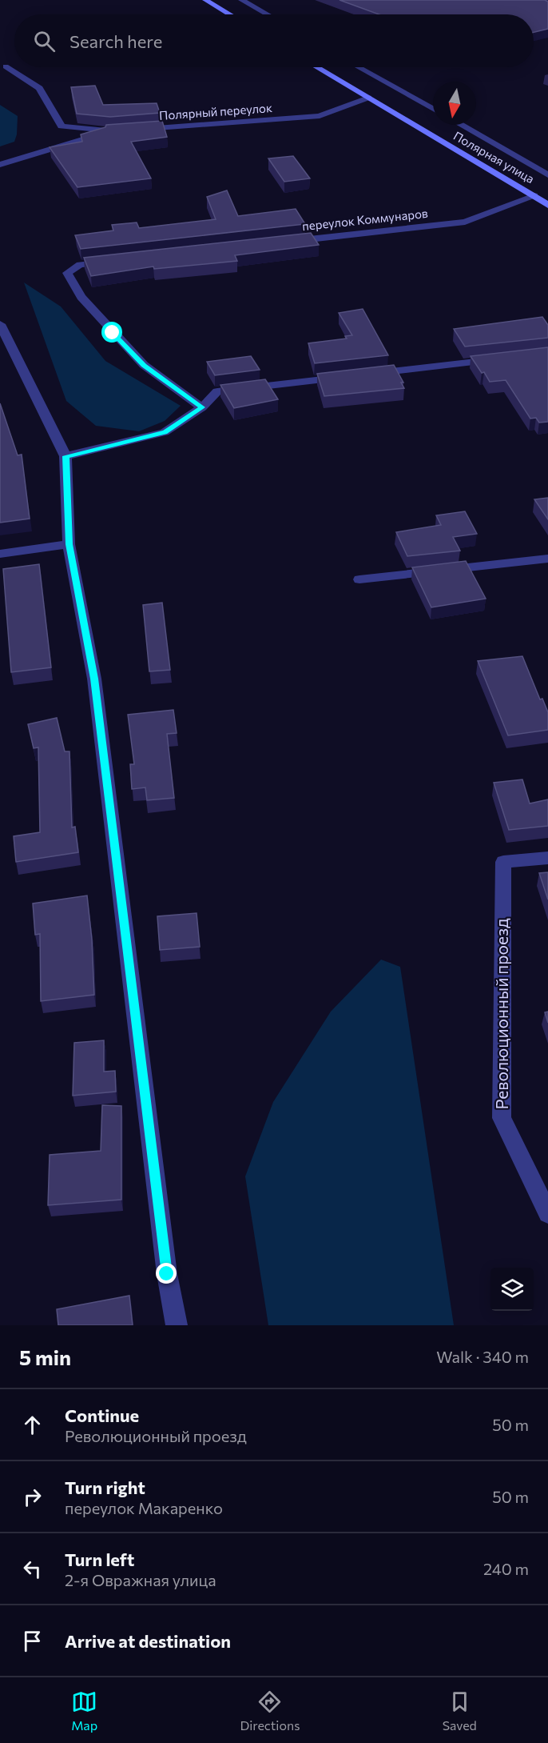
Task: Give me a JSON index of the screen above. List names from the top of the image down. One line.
{"streets":{"street":["Полярный переулок","Полярная улица","переулок Коммунаров","Революционный проезд"]},"crossings":[["Полярный переулок","Полярная улица"],["Полярная улица","переулок Коммунаров"]],"north":"bottom","page":{"search":"Search here","heading":["5 min","Walk · 340 m"],"list":[["Continue","Революционный проезд","50 m"],["Turn right","переулок Макаренко","50 m"],["Turn left","2-я Овражная улица","240 m"],"Arrive at destination"],"nav":["Map","Directions","Saved"]}}
